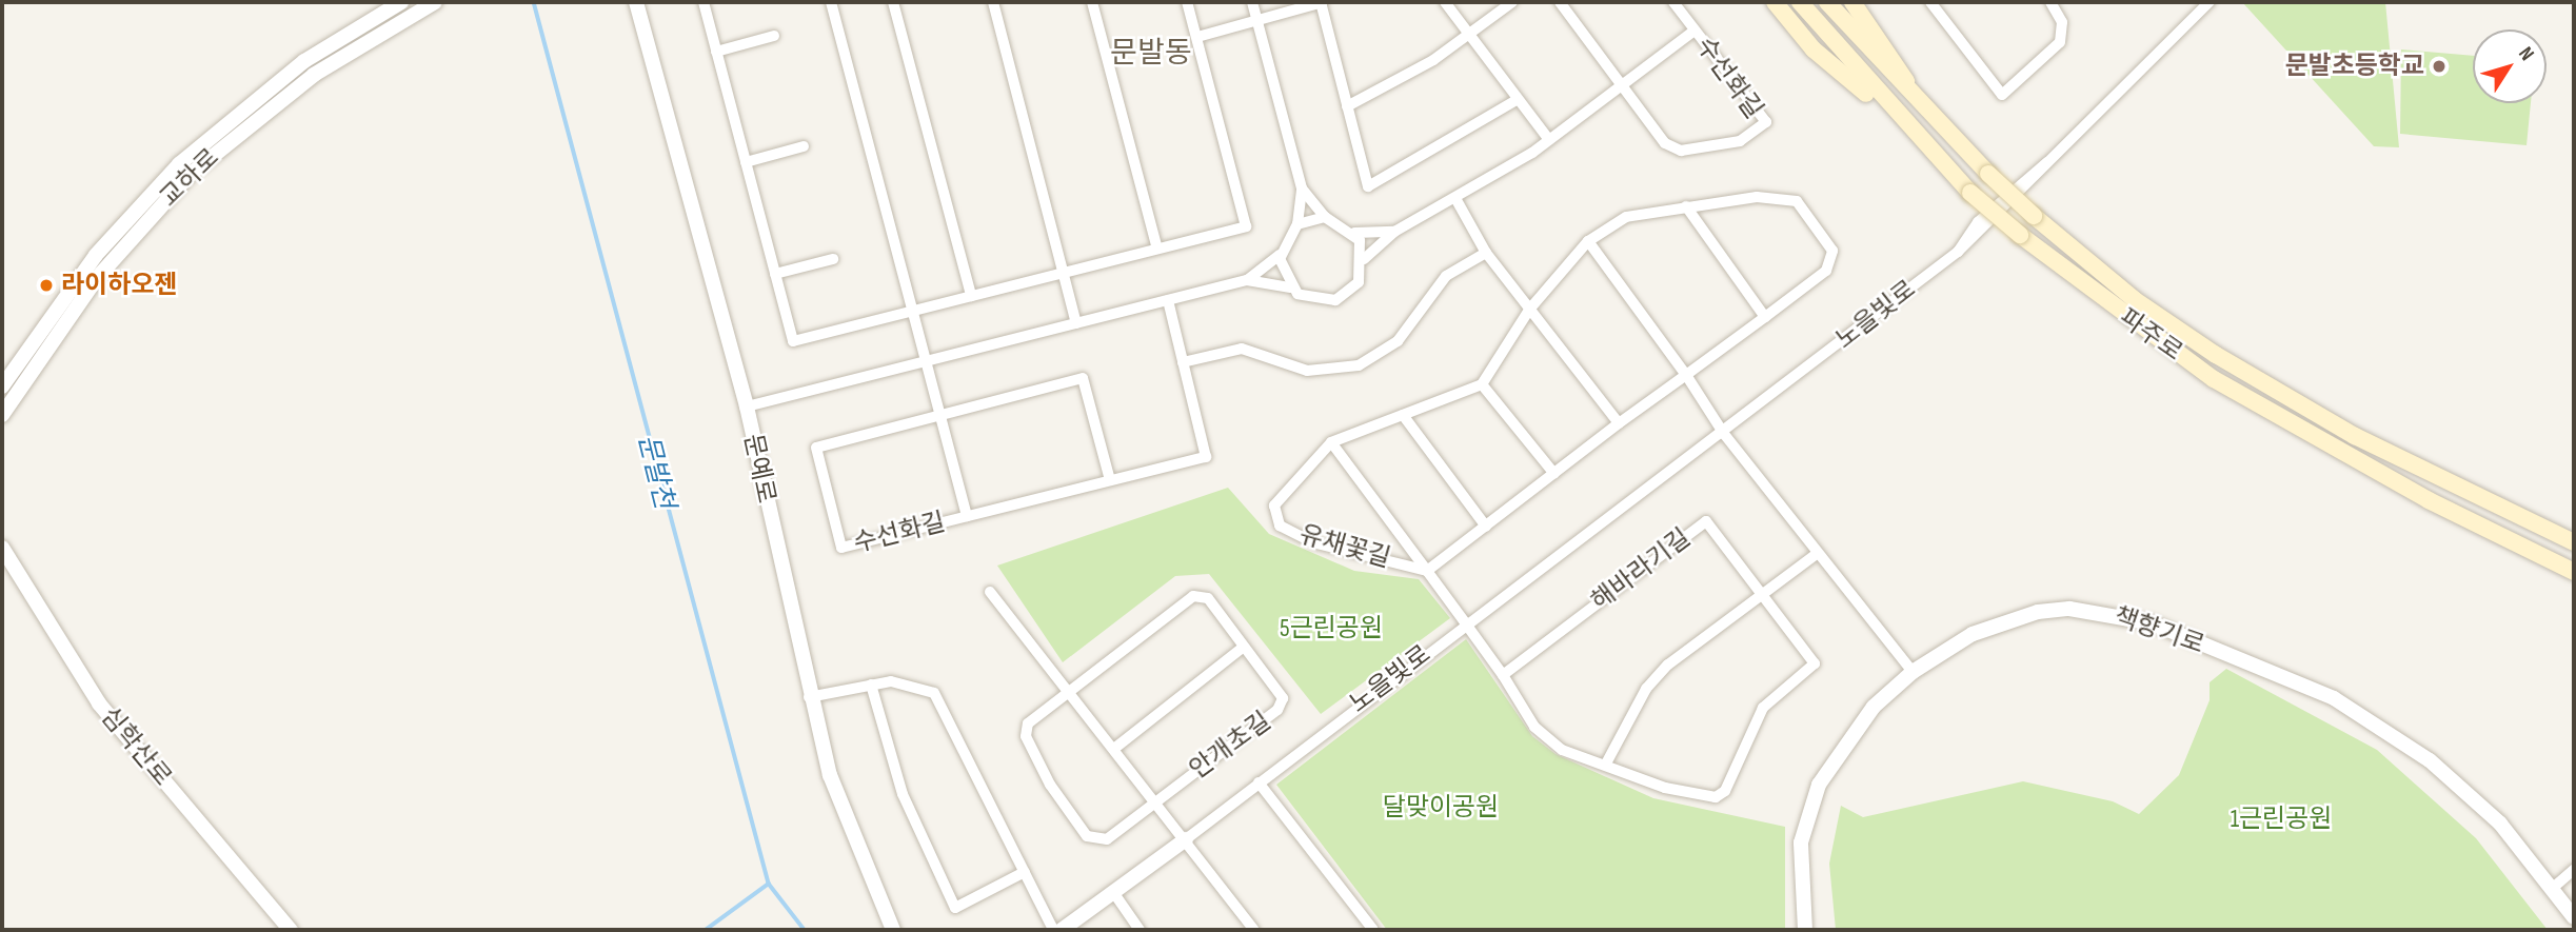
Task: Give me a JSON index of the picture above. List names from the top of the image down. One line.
{"streets":{"main road":["파주로"],"street":["수선화길","교하로","노을빛로","문예로","유채꽃길","해바라기길","책향기로","안개초길","심학산로"]},"crossings":[["노을빛로","유채꽃길"],["노을빛로","해바라기길"],["유채꽃길","해바라기길"]],"districts":["문발동"],"water":["문발천"],"parks":["5근린공원","달맞이공원","1근린공원"],"places":["문발초등학교","라이하오젠"],"north":"top right"}
